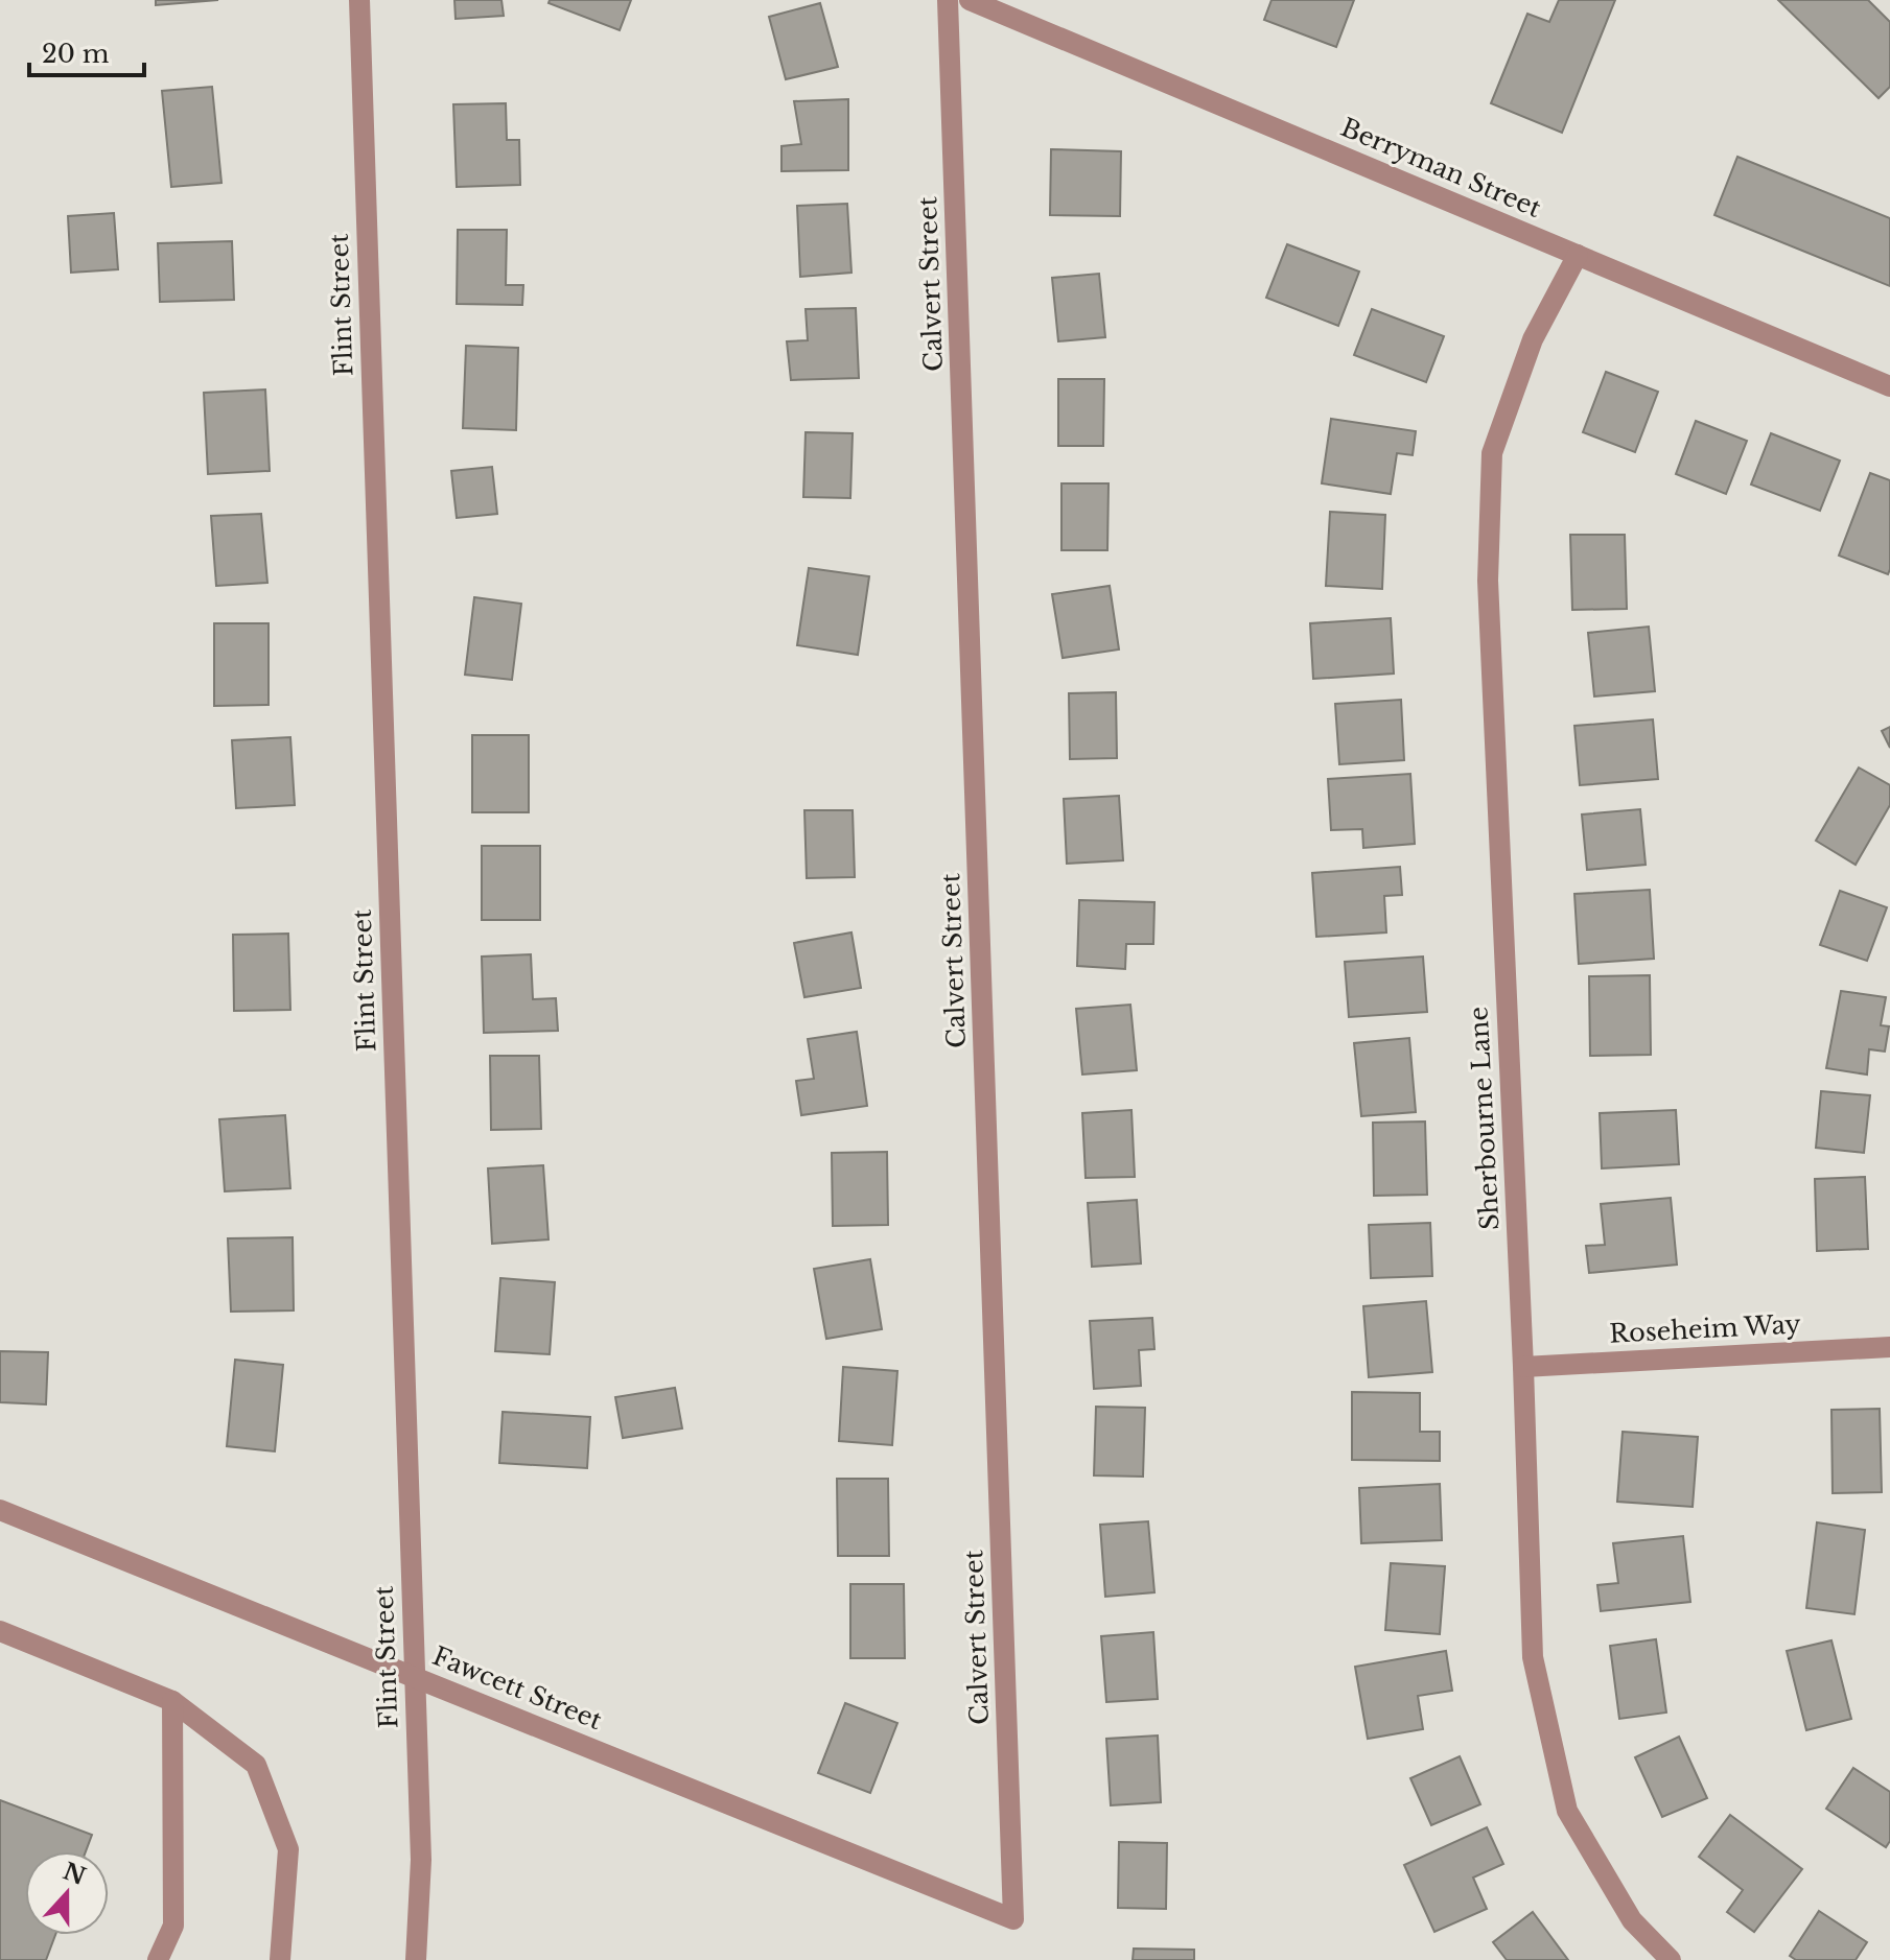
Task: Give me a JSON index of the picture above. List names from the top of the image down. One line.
{"streets":{"street":["Berryman Street","Calvert Street","Flint Street","Sherbourne Lane","Roseheim Way","Fawcett Street"]},"crossings":[["Berryman Street","Sherbourne Lane"],["Calvert Street","Fawcett Street"],["Flint Street","Fawcett Street"],["Sherbourne Lane","Roseheim Way"]],"scale_bar":"20 m","north":"top"}
